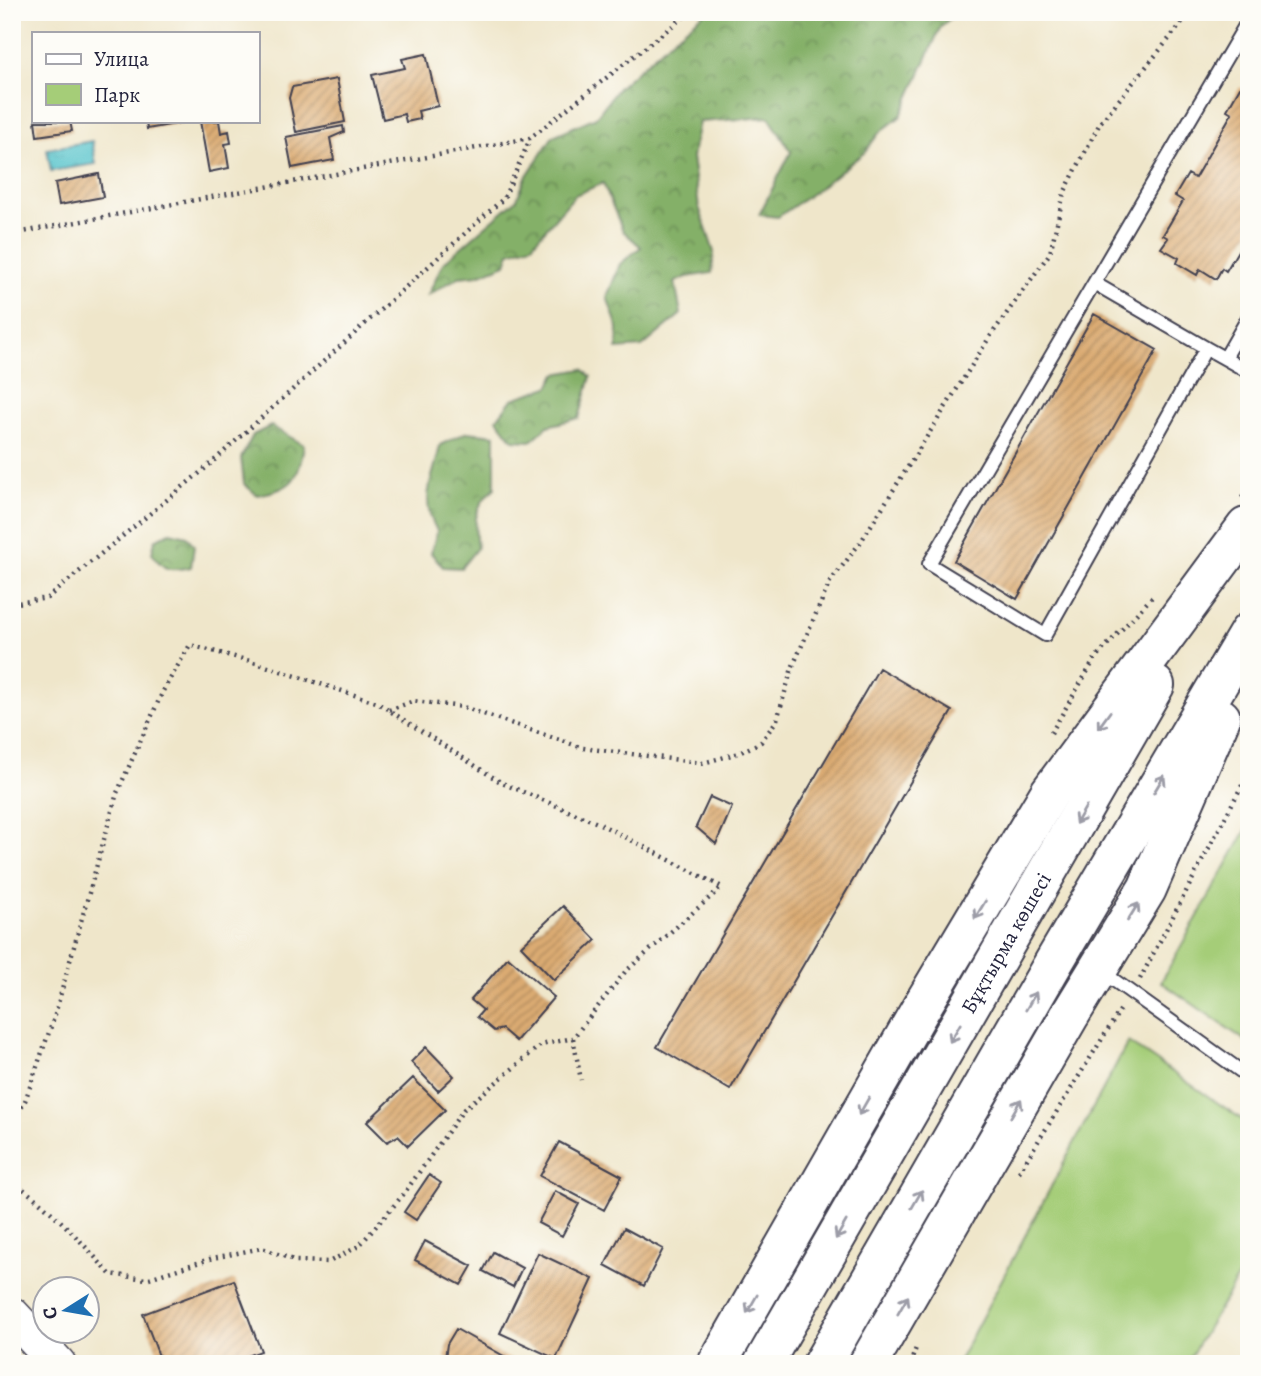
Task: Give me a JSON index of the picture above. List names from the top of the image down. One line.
{"streets":{"main road":["Бұқтырма көшесі"]},"legend":["Улица","Парк"],"north":"left"}
